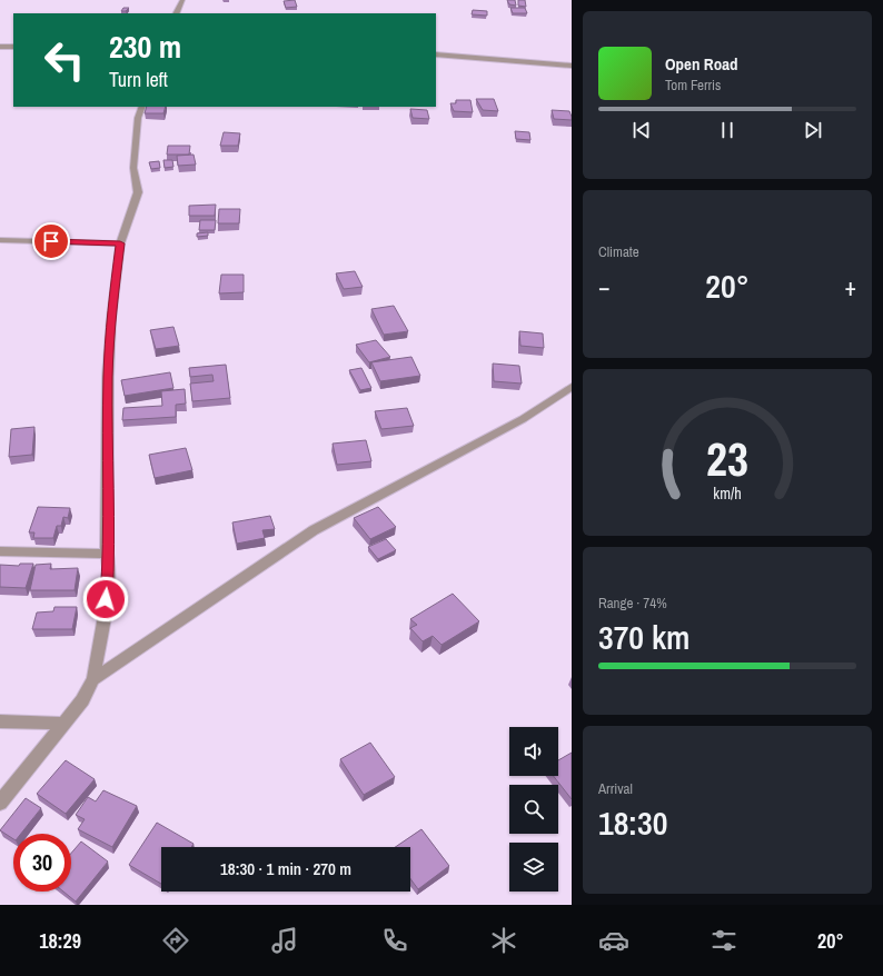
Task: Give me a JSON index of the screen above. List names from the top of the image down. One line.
{"page":{"turn":["230 m","Turn left"],"song":["Open Road","Tom Ferris"],"tile":["Climate",["Range · 74%","370 km"],["Arrival","18:30"]],"heat":["−","20°","+"],"limit":"30","trip":"18:30 · 1 min · 270 m","tabs":["18:29","20°"],"gauge":["23","km/h"]}}
